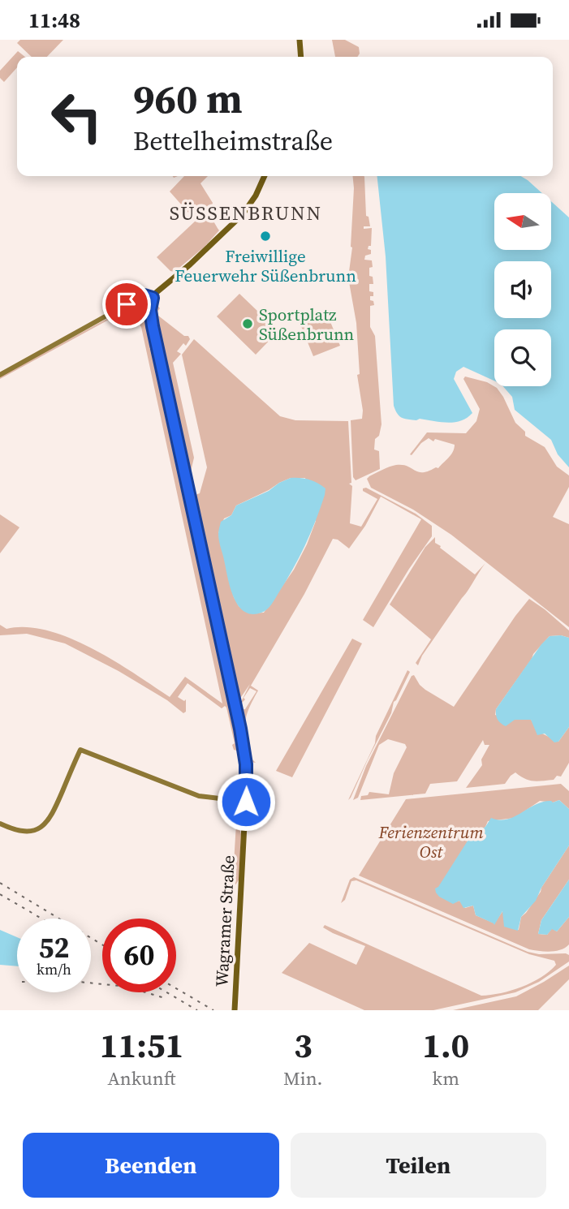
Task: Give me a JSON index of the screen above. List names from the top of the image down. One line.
{"streets":{"main road":["Wagramer Straße"]},"districts":["SÜSSENBRUNN"],"parks":["Ferienzentrum Ost"],"places":["Freiwillige Feuerwehr Süßenbrunn","Sportplatz Süßenbrunn"],"north":"left","page":{"status":"11:48","turn":["960 m","Bettelheimstraße"],"speed":"52 km/h","limit":"60","eta":["11:51","Ankunft","3","Min.","1.0","km"],"buttons":["Beenden","Teilen"]}}
